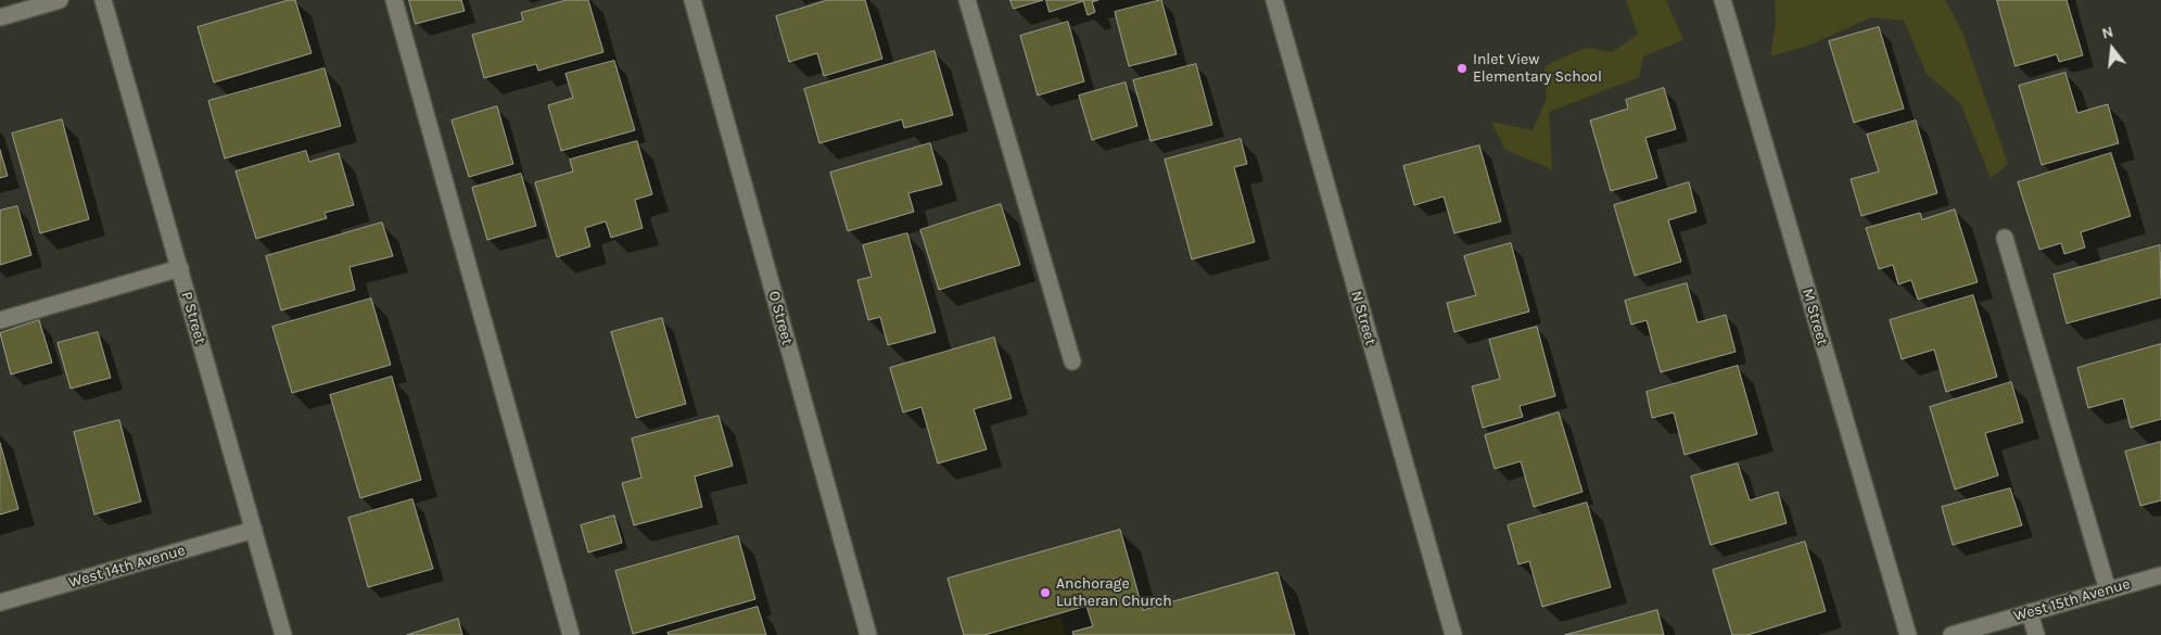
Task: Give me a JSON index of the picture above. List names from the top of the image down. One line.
{"streets":{"street":["M Street","P Street","O Street","N Street","West 14th Avenue","West 15th Avenue"]},"crossings":[["P Street","West 14th Avenue"]],"places":["Inlet View Elementary School","Anchorage Lutheran Church"],"north":"top"}
